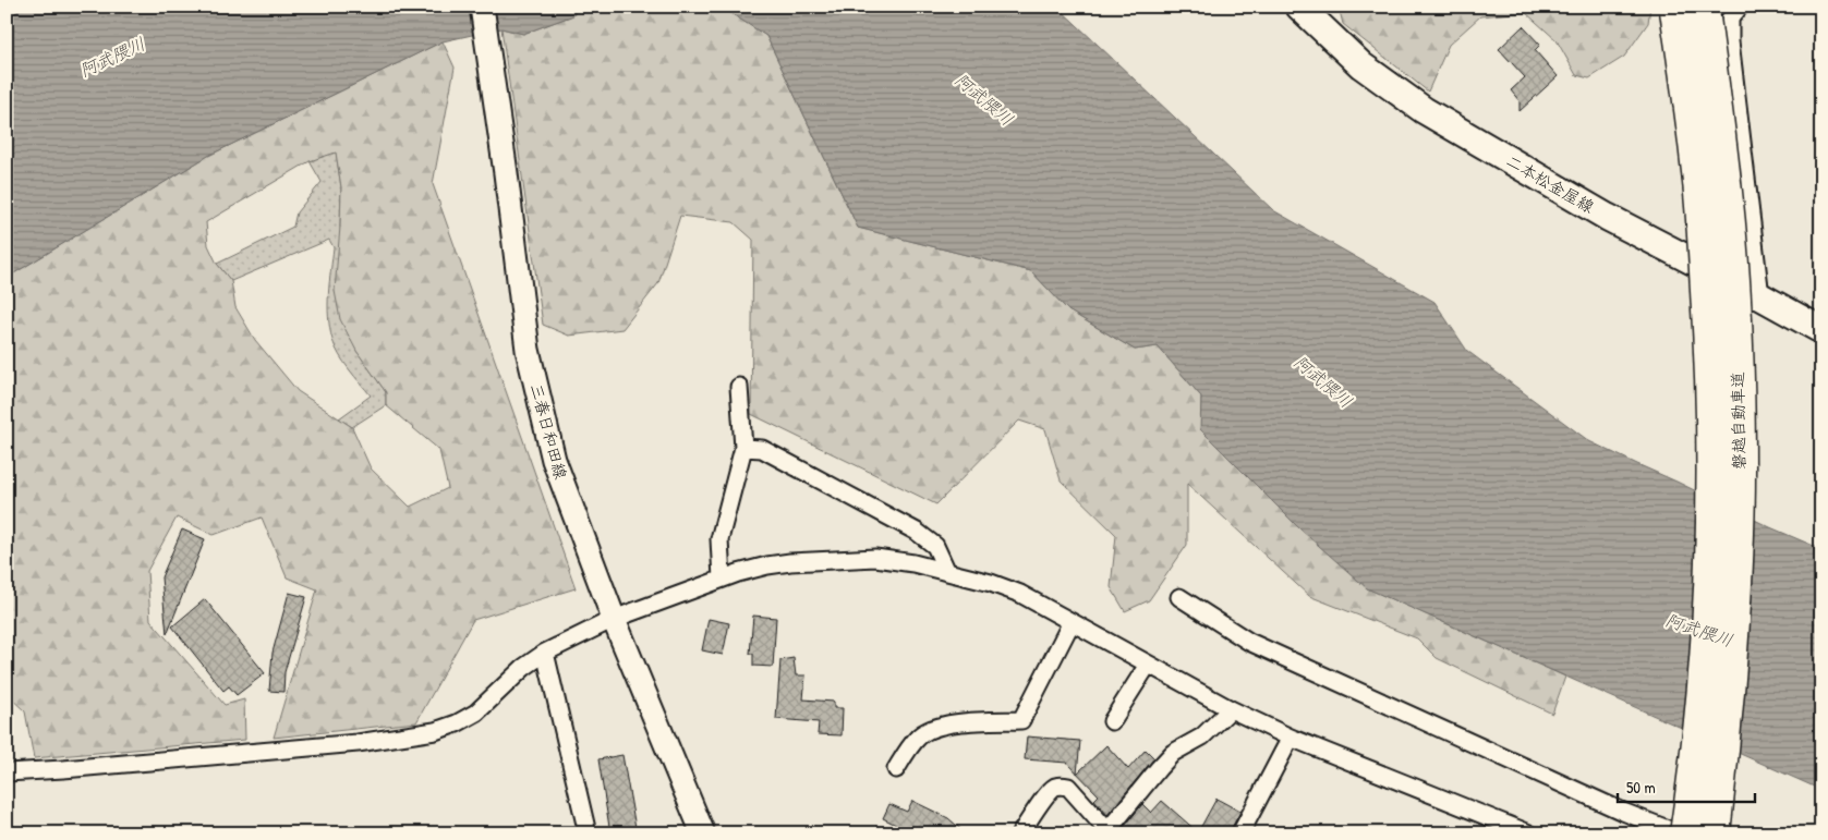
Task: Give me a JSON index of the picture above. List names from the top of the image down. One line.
{"streets":{"highway":["磐越自動車道"],"main road":["二本松金屋線","三春日和田線"]},"water":["阿武隈川"],"scale_bar":"50 m"}
